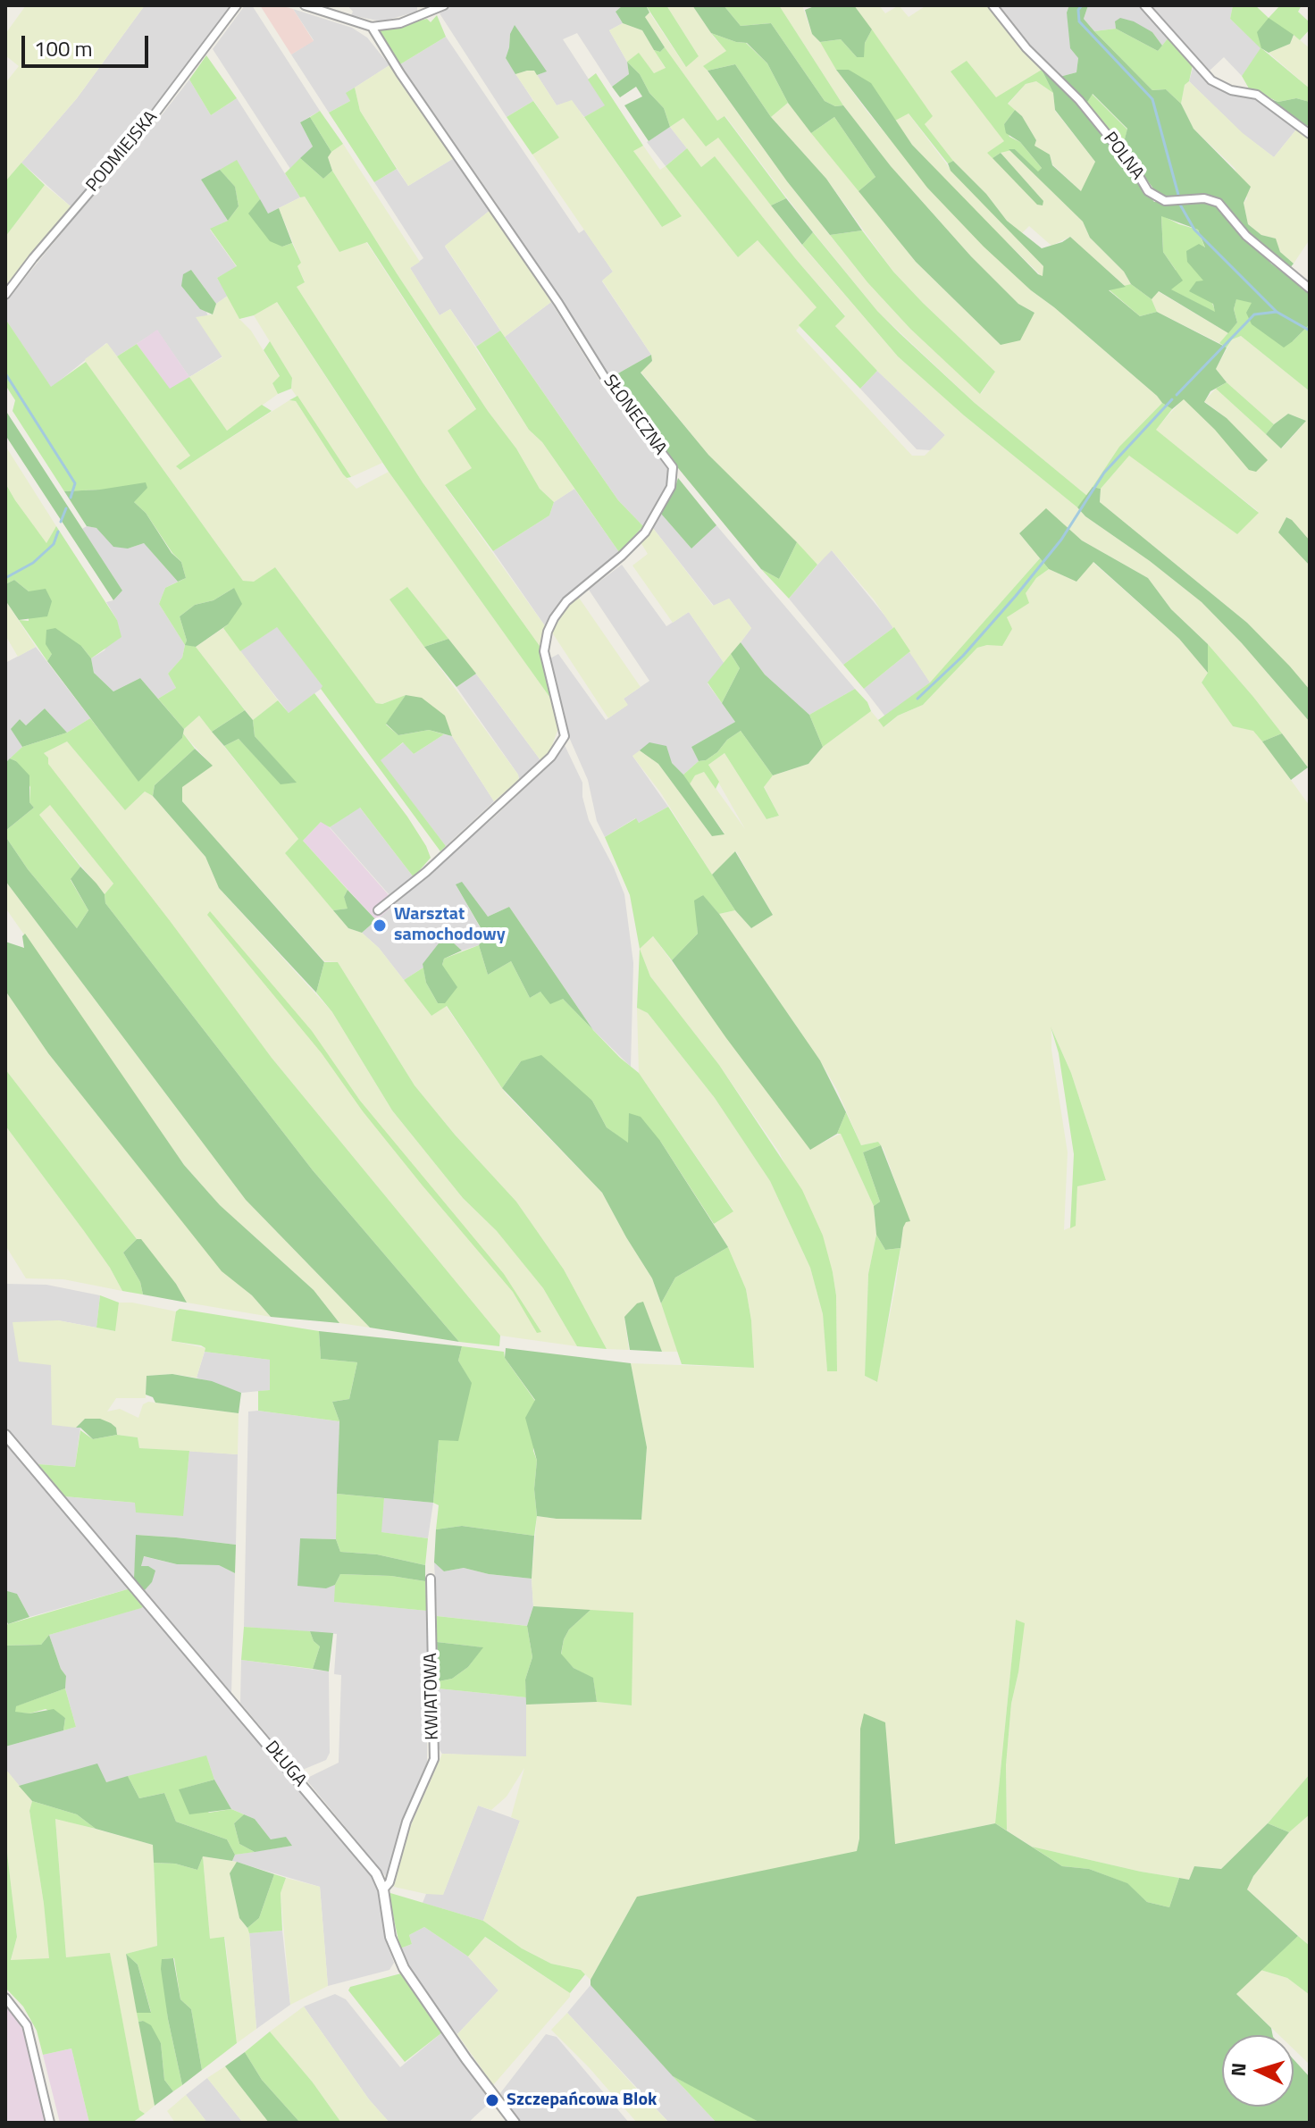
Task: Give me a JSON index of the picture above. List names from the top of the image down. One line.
{"streets":{"street":["PODMIEJSKA","POLNA","SŁONECZNA","KWIATOWA","DŁUGA"]},"crossings":[["KWIATOWA","DŁUGA"]],"places":["Warsztat samochodowy","Szczepańcowa Blok"],"scale_bar":"100 m","north":"left"}
